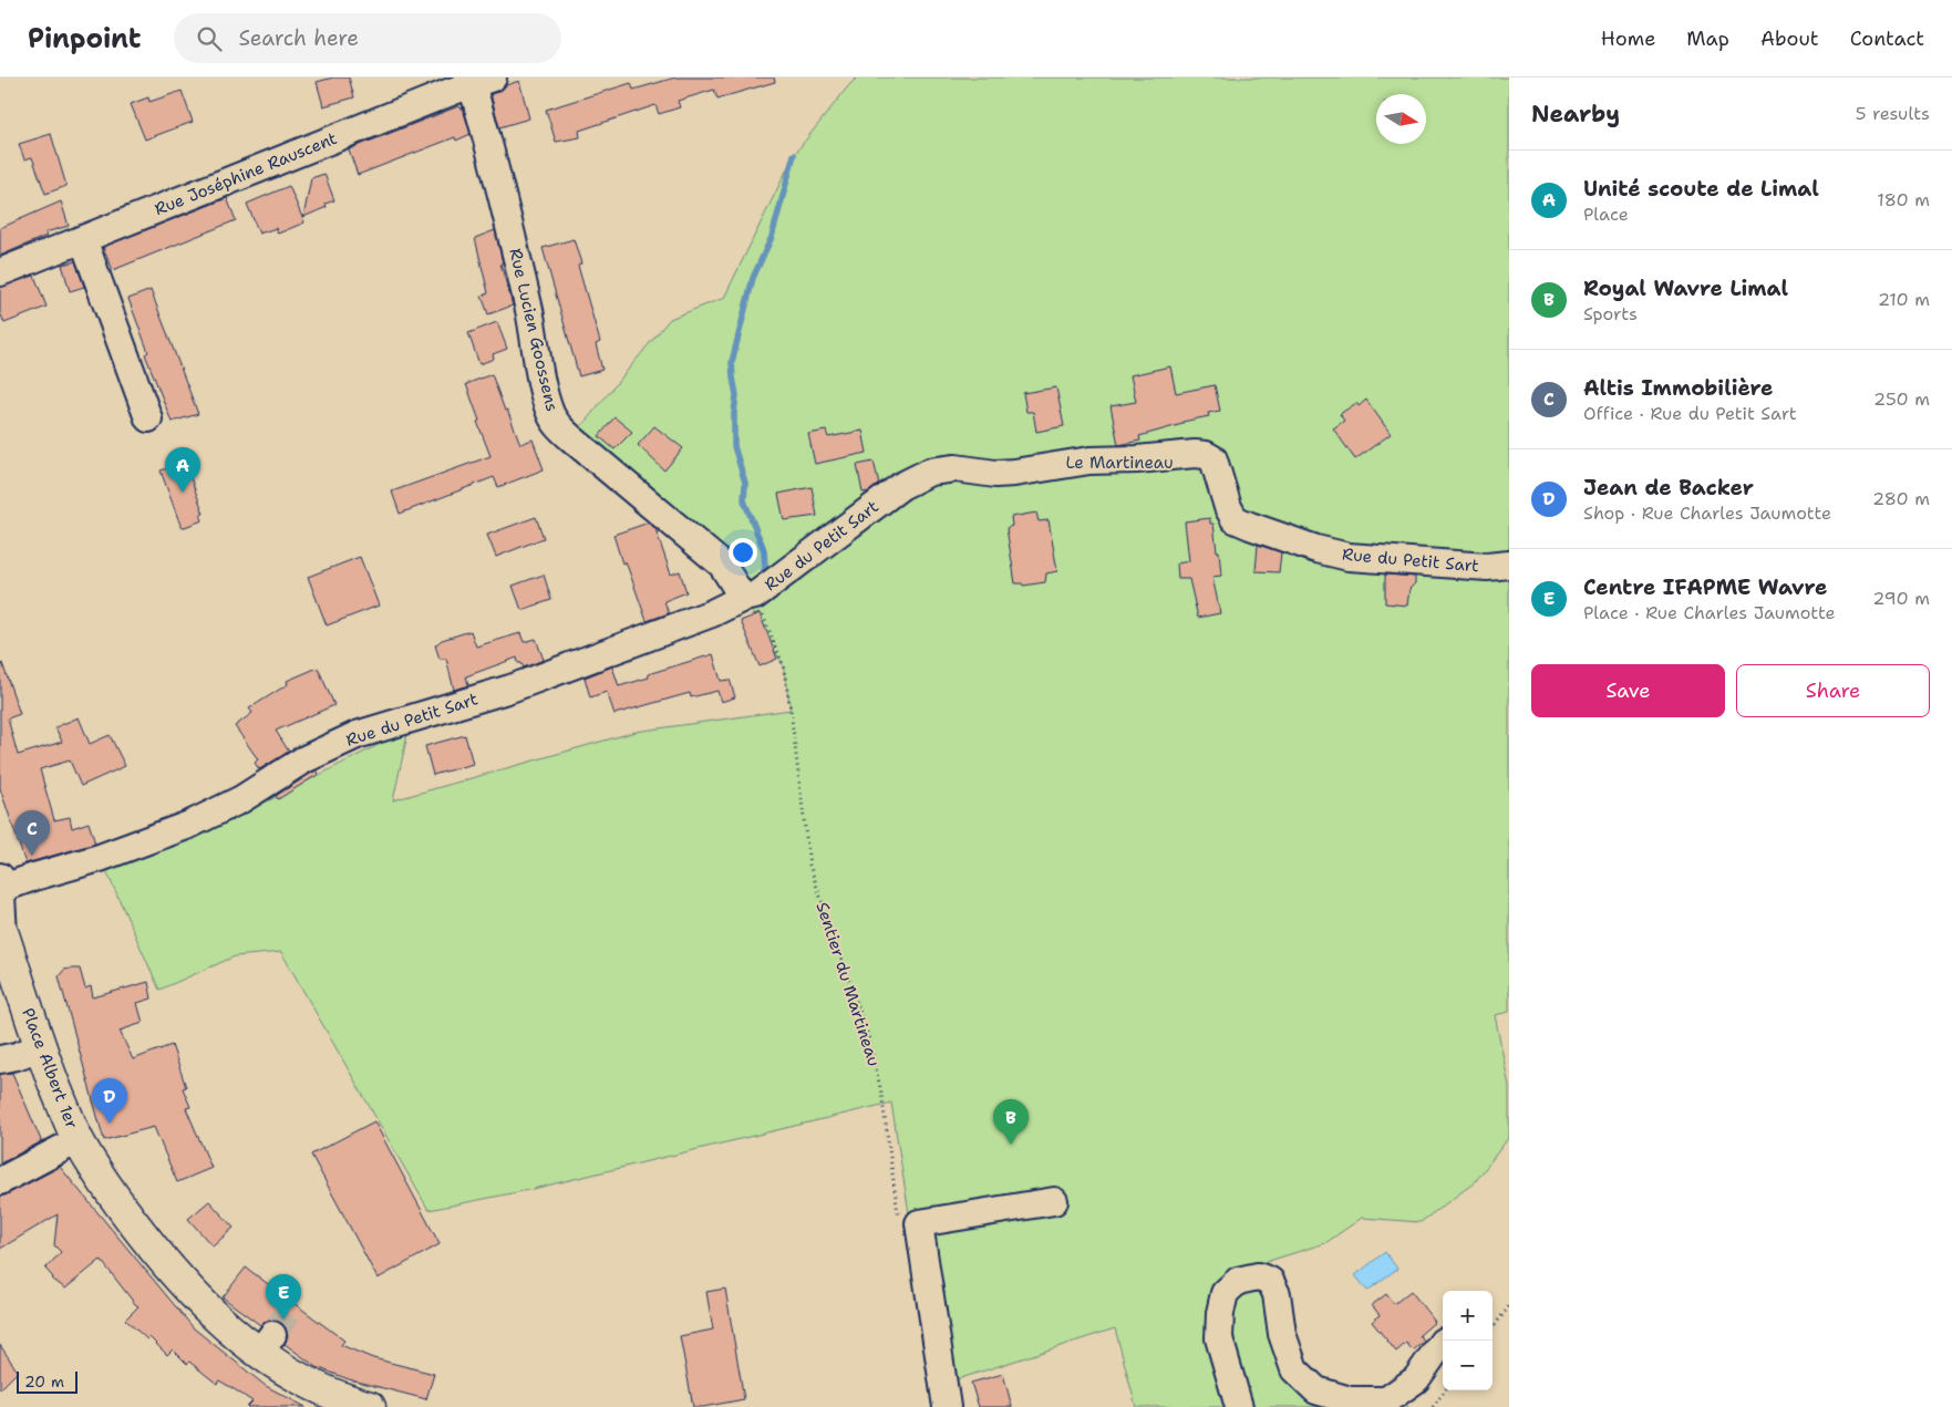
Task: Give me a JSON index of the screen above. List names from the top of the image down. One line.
{"streets":{"main road":["Place Albert 1er"],"street":["Rue Joséphine Rauscent","Rue Lucien Goossens","Rue du Petit Sart"],"path":["Sentier du Martineau"]},"crossings":[["Rue Joséphine Rauscent","Rue Lucien Goossens"],["Rue Lucien Goossens","Rue du Petit Sart"],["Rue Lucien Goossens","Sentier du Martineau"],["Rue du Petit Sart","Sentier du Martineau"],["Rue du Petit Sart","Place Albert 1er"]],"parks":["Le Martineau"],"scale_bar":"20 m","north":"right","page":{"header":"Pinpoint","search":"Search here","nav":["Home","Map","About","Contact"],"heading":["Nearby","5 results"],"list":[{"mark":"A","name":"Unité scoute de Limal","note":"Place","value":"180 m"},{"mark":"B","name":"Royal Wavre Limal","note":"Sports","value":"210 m"},{"mark":"C","name":"Altis Immobilière","note":"Office · Rue du Petit Sart","value":"250 m"},{"mark":"D","name":"Jean de Backer","note":"Shop · Rue Charles Jaumotte","value":"280 m"},{"mark":"E","name":"Centre IFAPME Wavre","note":"Place · Rue Charles Jaumotte","value":"290 m"}],"pins":["A","C","D","B","E"],"buttons":["Save","Share"],"map_buttons":["+","−"],"scale":"20 m"}}
